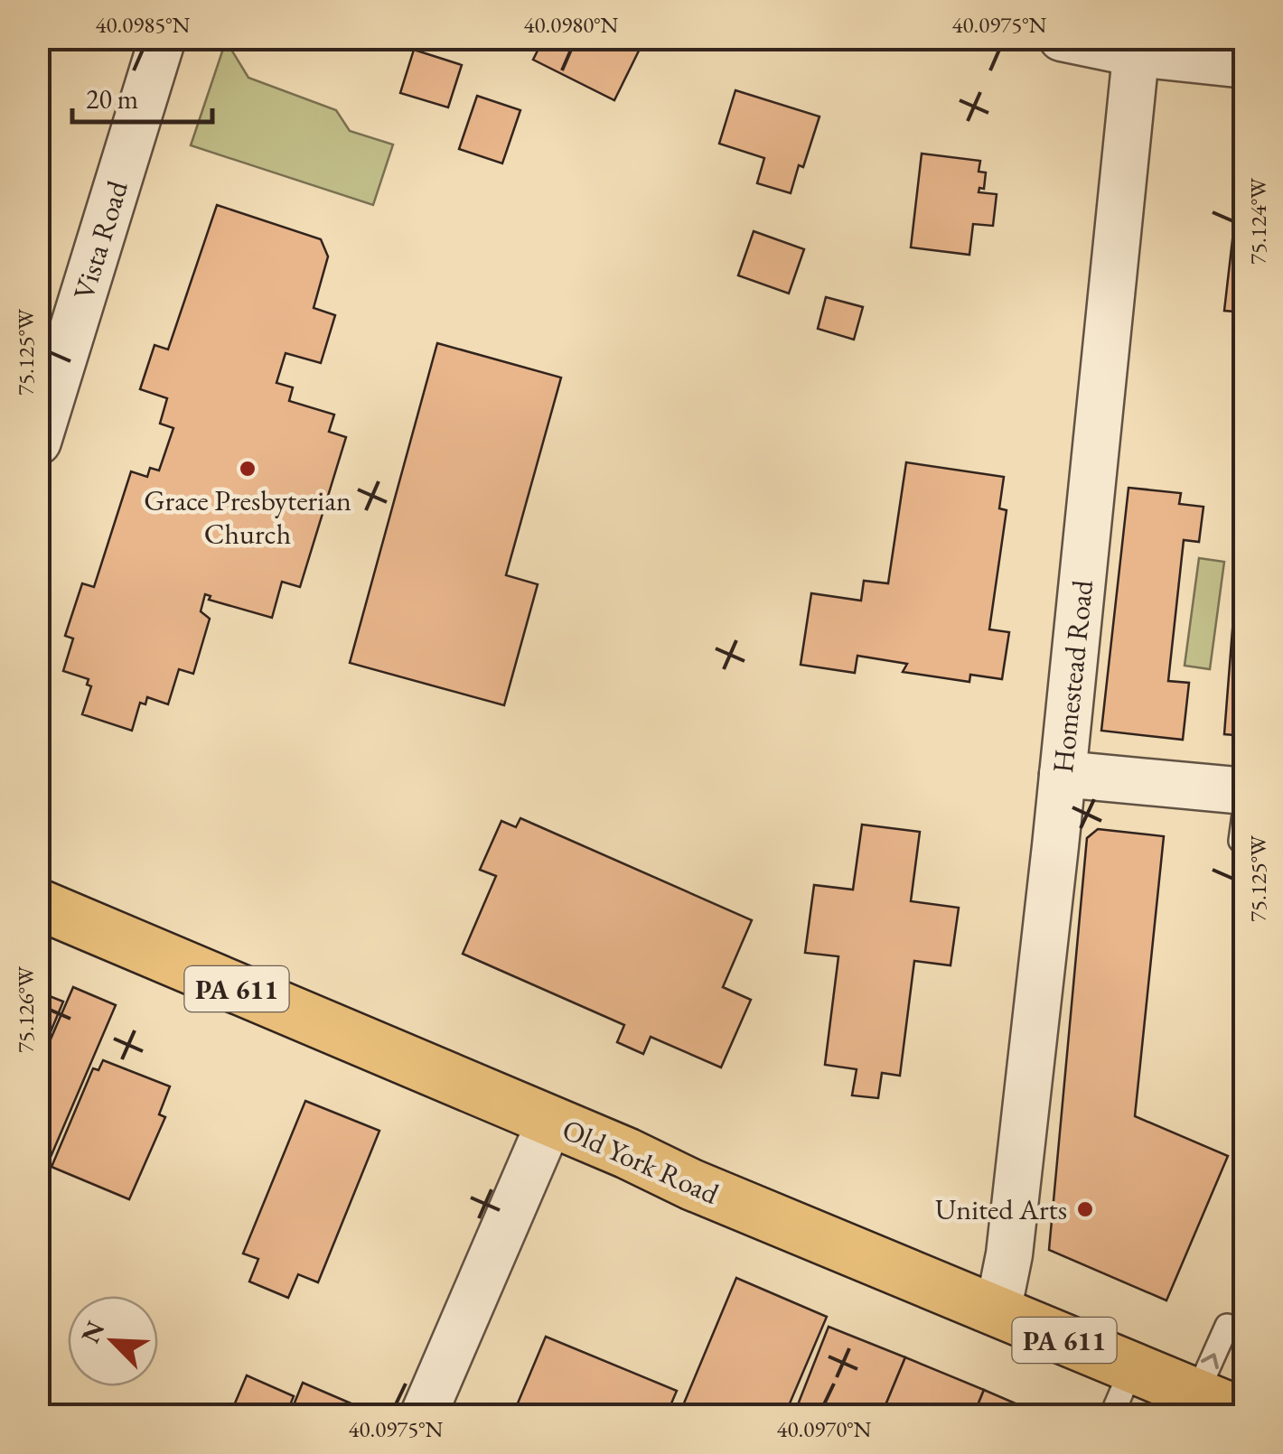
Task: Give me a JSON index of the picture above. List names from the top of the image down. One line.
{"streets":{"highway":["PA 611","Old York Road"],"street":["Vista Road","Homestead Road"]},"crossings":[["Homestead Road","Old York Road"]],"places":["Grace Presbyterian Church","United Arts"],"scale_bar":"20 m","north":"top left","coordinates":["40.0985°N","40.0980°N","40.0975°N","75.124°W","75.125°W","75.126°W","40.0970°N"]}
